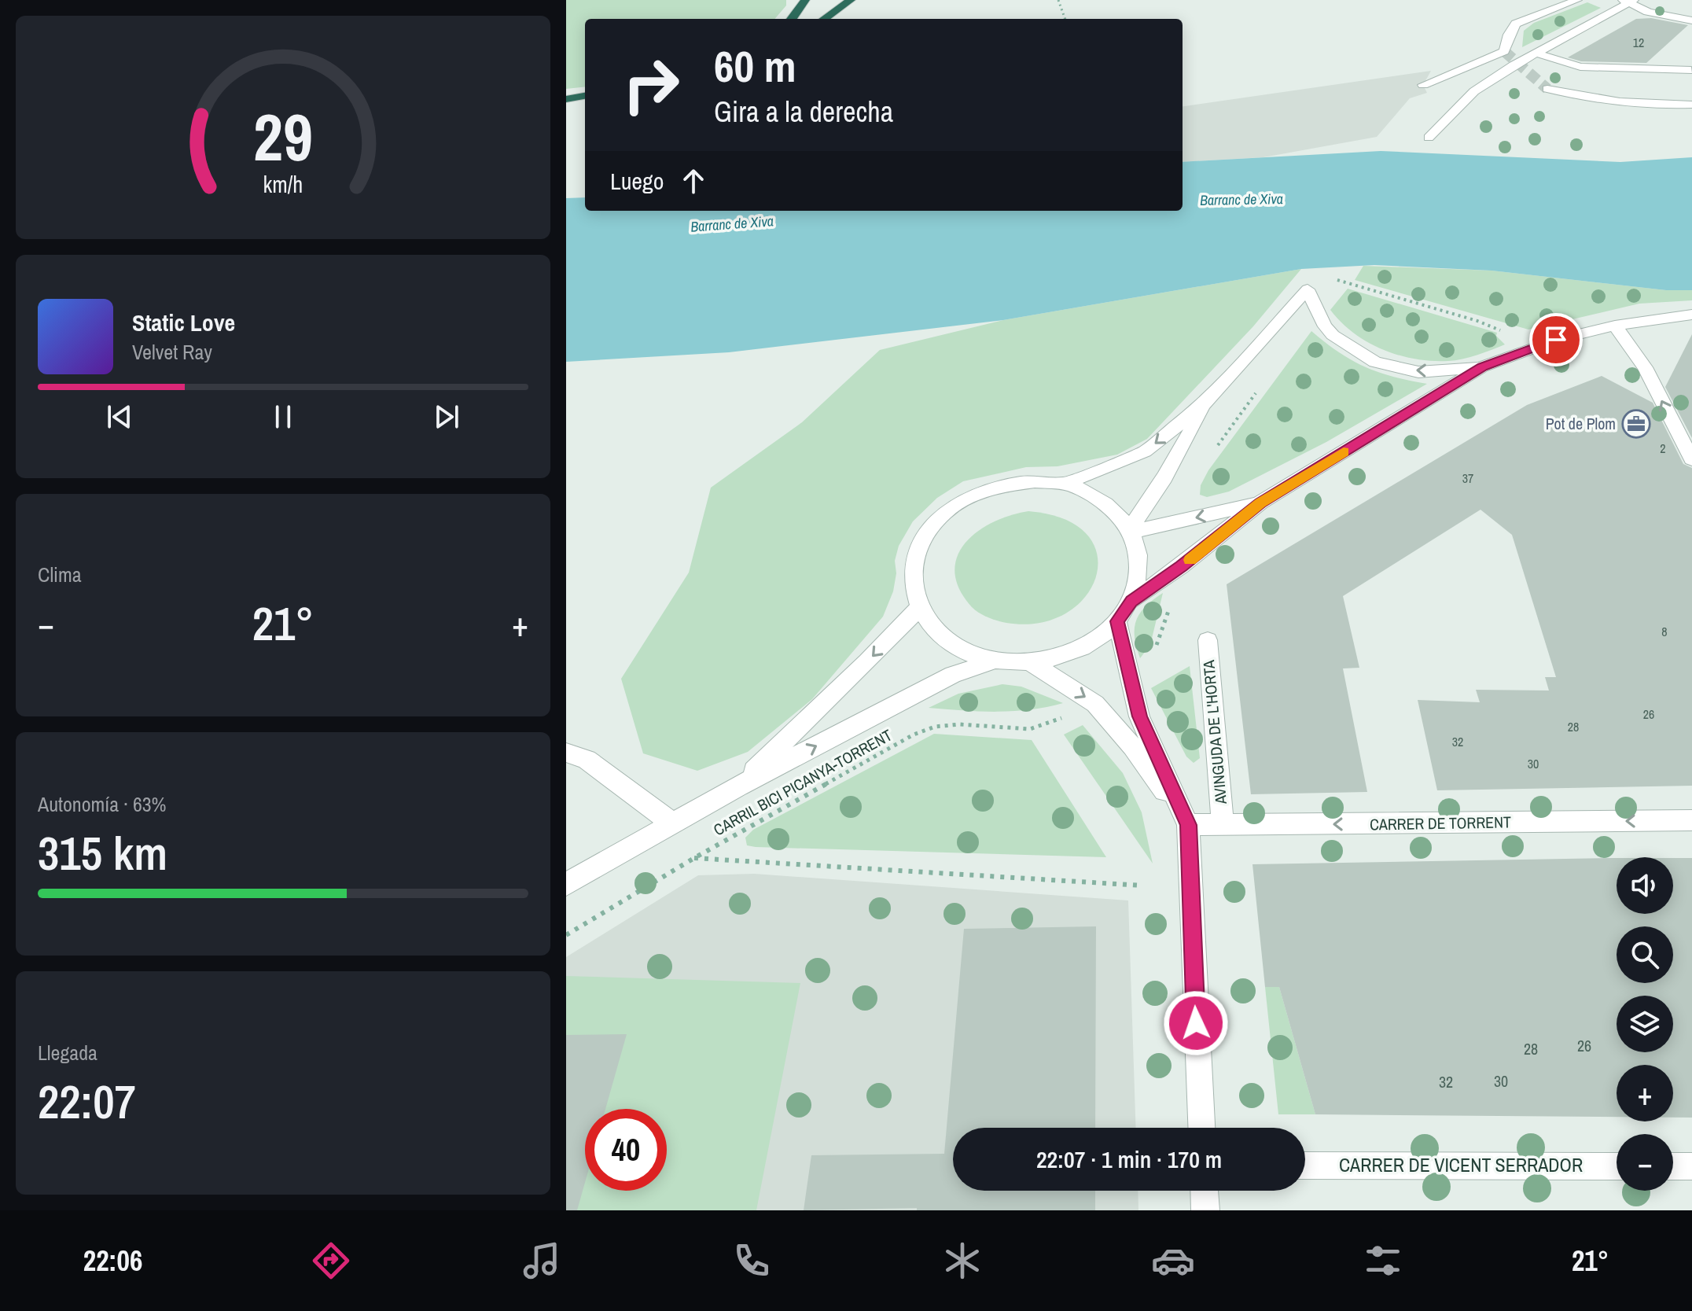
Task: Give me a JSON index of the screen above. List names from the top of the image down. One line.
{"streets":{"street":["AVINGUDA DE L'HORTA","CARRER DE TORRENT","CARRER DE VICENT SERRADOR"],"path":["CARRIL BICI PICANYA-TORRENT"]},"crossings":[["AVINGUDA DE L'HORTA","CARRER DE TORRENT"]],"one_way":["CARRER DE TORRENT"],"water":["Barranc de Xiva"],"places":{"office":["Pot de Plom"]},"house_numbers":["12","2","37","8","26","28","32","30","26","28","30","32"],"page":{"turn":["60 m","Gira a la derecha"],"then":"Luego","song":["Static Love","Velvet Ray"],"tile":["Clima",["Autonomía · 63%","315 km"],["Llegada","22:07"]],"heat":["−","21°","+"],"map_buttons":["+","−"],"limit":"40","trip":"22:07 · 1 min · 170 m","tabs":["22:06","21°"],"gauge":["29","km/h"]}}
